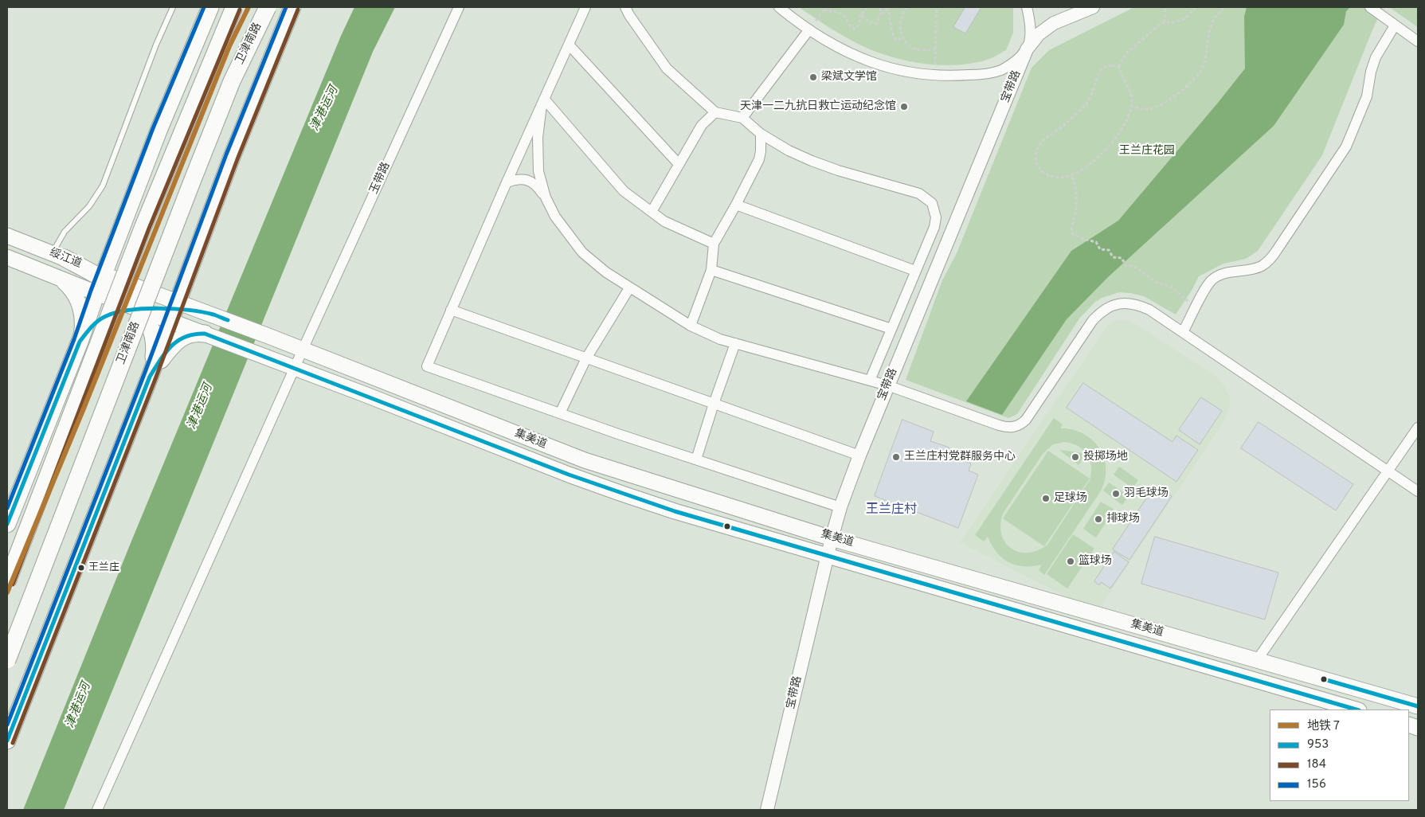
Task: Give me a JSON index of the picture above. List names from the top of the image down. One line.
{"streets":{"main road":["卫津南路","绥江道","集美道"],"street":["宝带路","玉带路"]},"crossings":[["宝带路","集美道"],["玉带路","集美道"],["绥江道","集美道"]],"districts":["王兰庄村"],"water":["津港运河"],"parks":["王兰庄花园"],"places":["梁斌文学馆","天津一二九抗日救亡运动纪念馆","王兰庄村党群服务中心","投掷场地","羽毛球场","足球场","排球场","篮球场","王兰庄"],"lines":["metro line 7","transit line 156","transit line 184","transit line 953"],"legend":["地铁 7","953","184","156"]}
